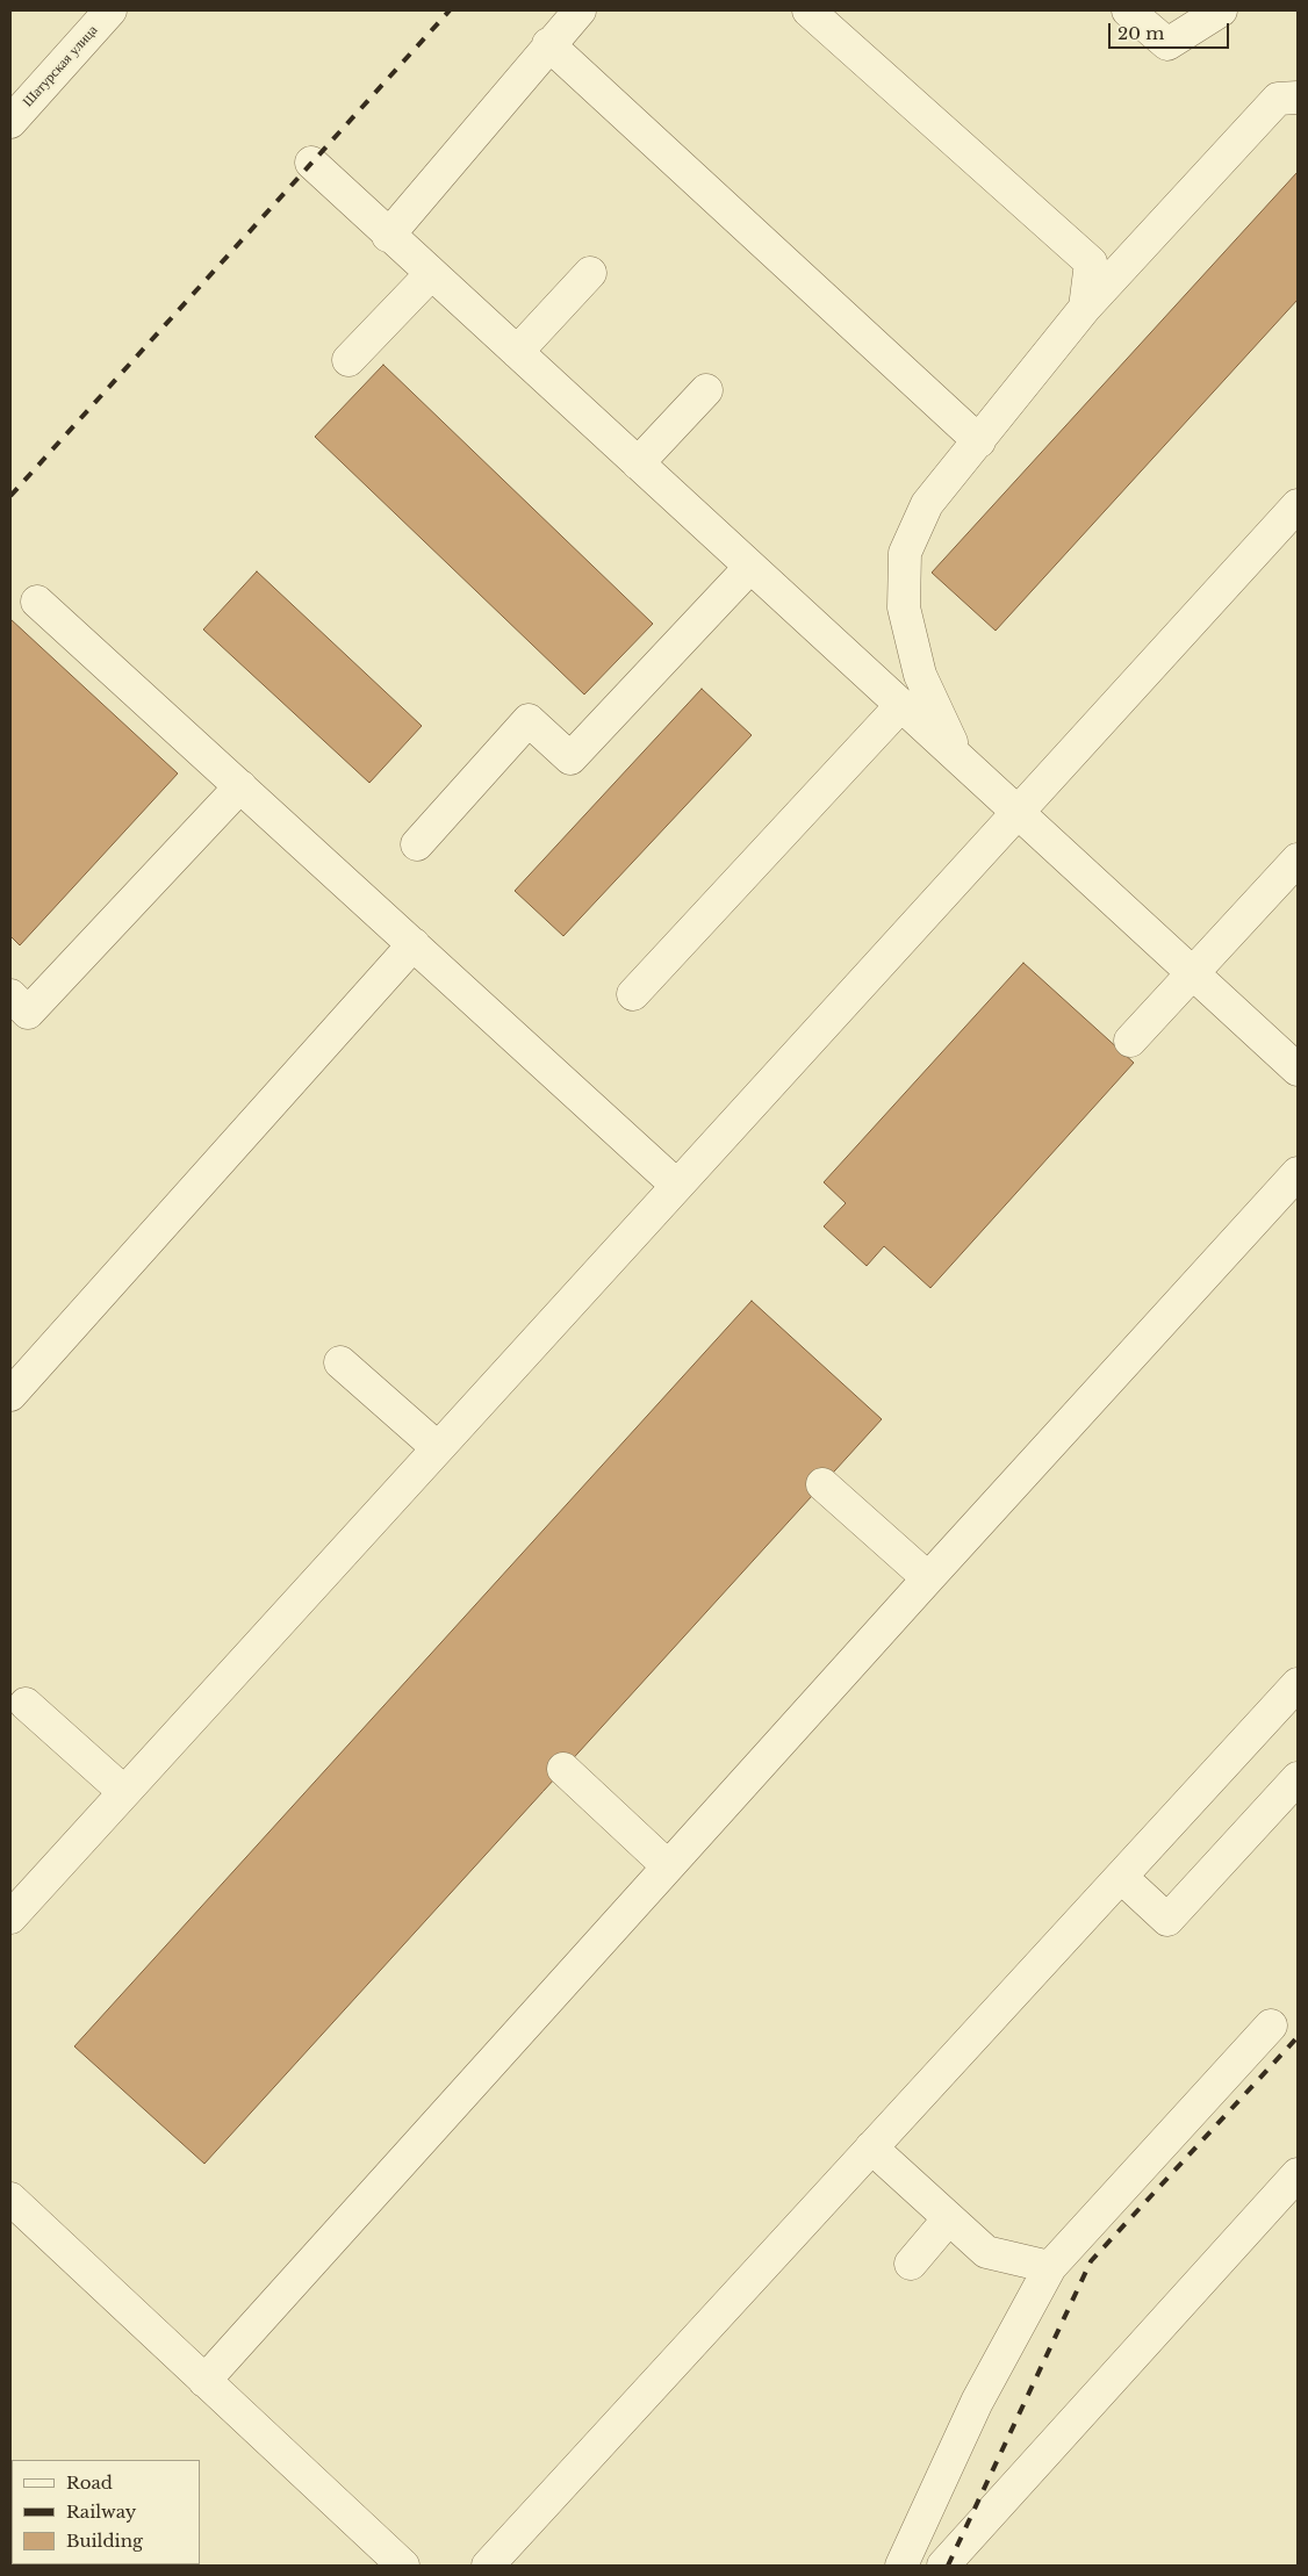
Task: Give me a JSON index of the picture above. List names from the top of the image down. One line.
{"streets":{"street":["Шатурская улица"]},"legend":["Road","Railway","Building"],"scale_bar":"20 m"}
